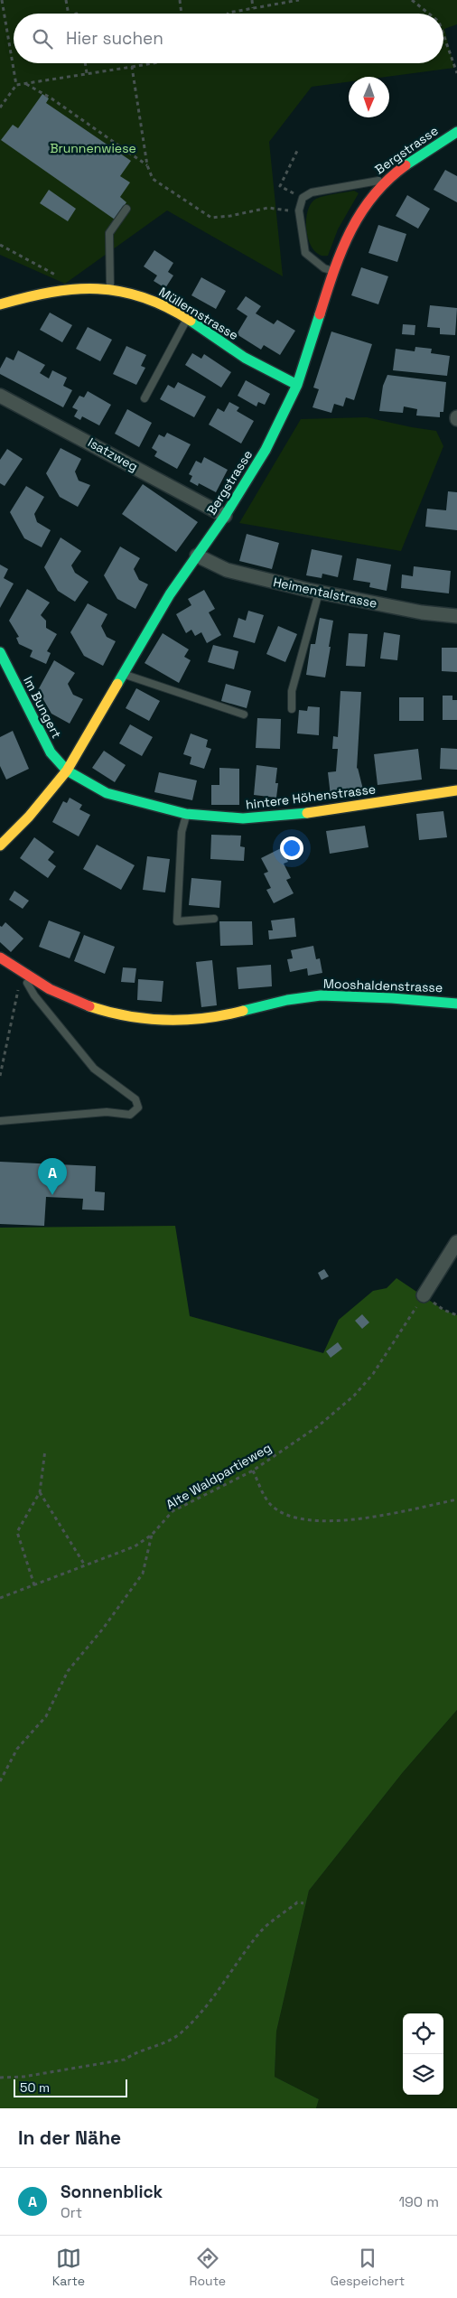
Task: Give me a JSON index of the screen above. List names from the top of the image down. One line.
{"streets":{"street":["Bergstrasse","Müllernstrasse","Isatzweg","Heimentalstrasse","Im Bungert","hintere Höhenstrasse","Mooshaldenstrasse"],"path":["Alte Waldpartieweg"]},"crossings":[["Bergstrasse","Müllernstrasse"],["Bergstrasse","Isatzweg"],["Bergstrasse","Heimentalstrasse"],["Bergstrasse","Im Bungert"],["Bergstrasse","hintere Höhenstrasse"],["Im Bungert","hintere Höhenstrasse"]],"parks":["Brunnenwiese"],"scale_bar":"50 m","north":"bottom","page":{"search":"Hier suchen","pins":"A","scale":"50 m","heading":"In der Nähe","list":[{"mark":"A","name":"Sonnenblick","note":"Ort","value":"190 m"}],"nav":["Karte","Route","Gespeichert"]}}
